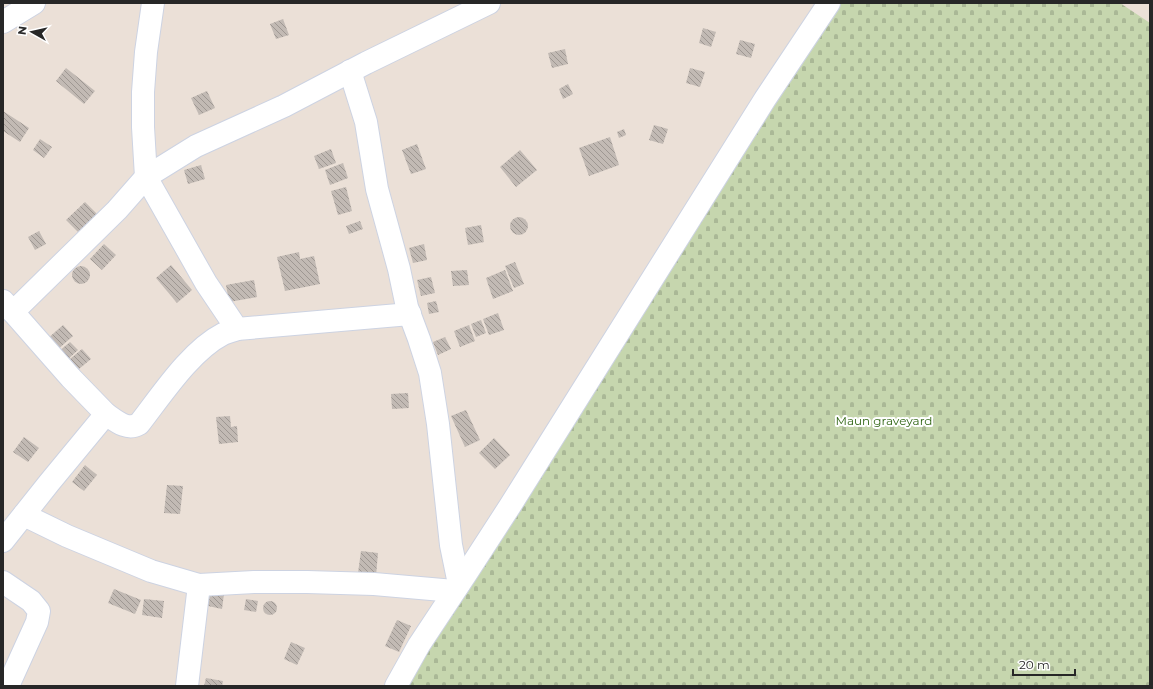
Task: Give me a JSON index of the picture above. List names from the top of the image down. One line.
{"parks":["Maun graveyard"],"scale_bar":"20 m","north":"left"}
